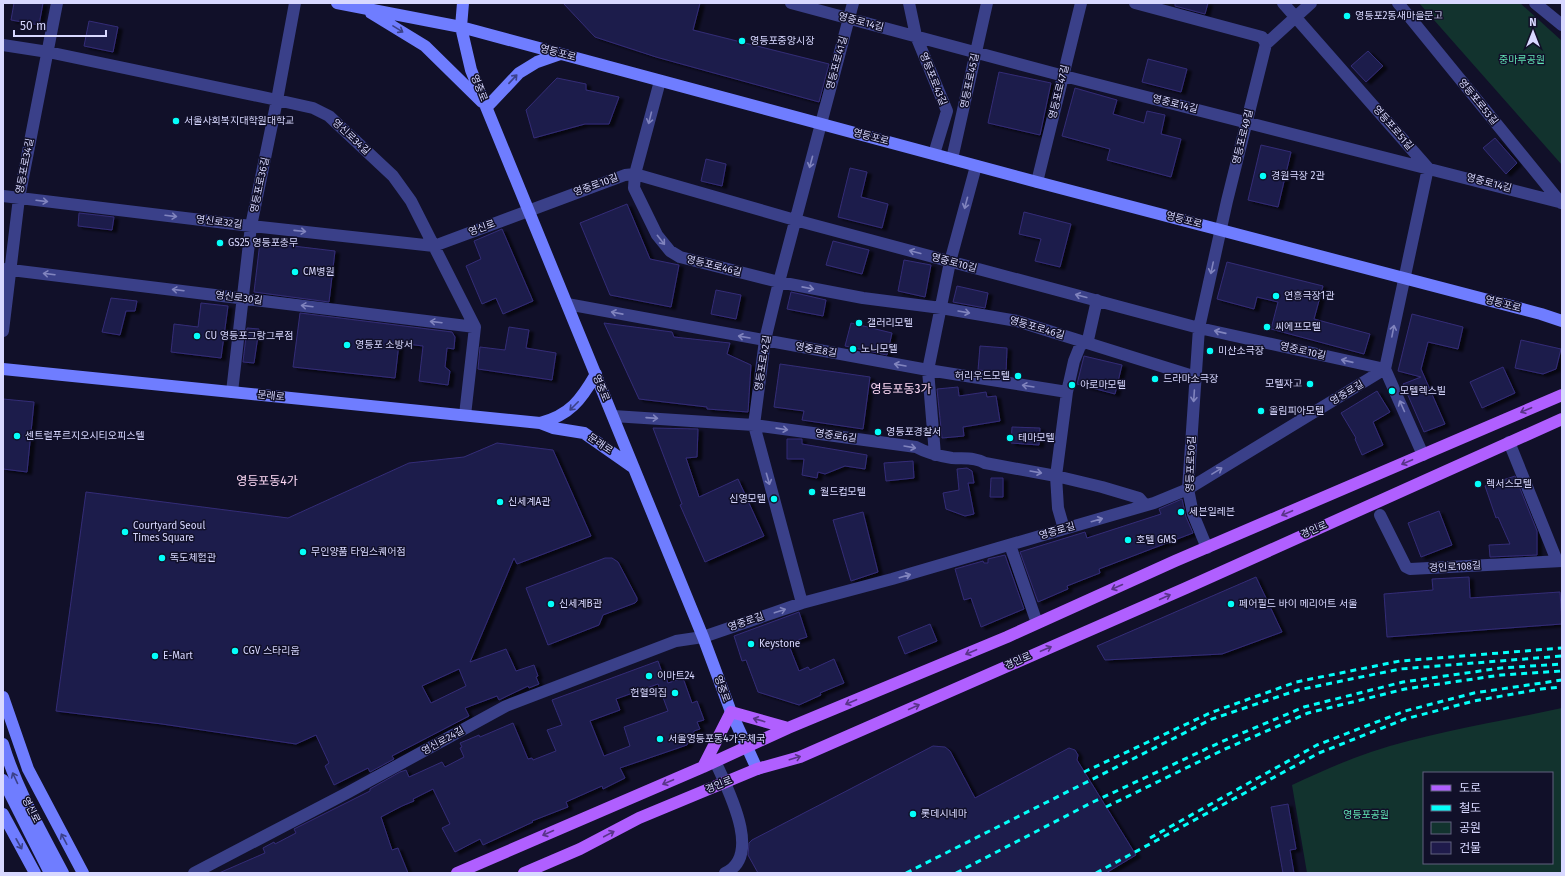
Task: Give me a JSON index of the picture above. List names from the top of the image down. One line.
{"streets":{"main road":["영등포로","영중로","영신로","문래로","경인로"],"street":["영중로14길","영등포로41길","영등포로43길","영등포로45길","영등포로47길","영등포로53길","영등포로51길","영신로34길","영등포로49길","영등포로34길","영등포로36길","영중로10길","영신로32길","영등포로46길","영신로30길","영중로8길","영등포로42길","영중로길","영중로6길","영등포로50길","경인로108길","영신로24길"]},"crossings":[["영중로14길","영등포로41길"],["영중로14길","영등포로43길"],["영중로14길","영등포로45길"],["영중로14길","영등포로47길"],["영중로14길","영등포로53길"],["영중로14길","영등포로51길"],["영중로14길","영등포로49길"],["영등포로","영등포로41길"],["영등포로","영등포로43길"],["영등포로","영등포로45길"],["영등포로","영중로"],["영등포로","영등포로47길"],["영등포로","영등포로49길"],["영등포로","영등포로46길"],["영등포로","영등포로42길"],["영등포로","영등포로50길"],["영등포로41길","영등포로42길"],["영중로","영중로10길"],["영중로","영신로"],["영중로","영중로8길"],["영중로","영중로길"],["영중로","문래로"],["영중로","영중로6길"],["영중로","경인로"],["영중로","영신로24길"],["영신로34길","영등포로34길"],["영신로34길","영등포로36길"],["영신로34길","영신로32길"],["영신로34길","영신로"],["영신로34길","영신로30길"],["영등포로49길","영등포로50길"],["영등포로34길","영신로32길"],["영등포로34길","영신로30길"],["영등포로36길","영신로32길"],["영등포로36길","영신로30길"],["영등포로36길","문래로"],["영중로10길","영신로"],["영중로10길","영등포로46길"],["영중로10길","영등포로42길"],["영중로10길","영중로길"],["영중로10길","영등포로50길"],["영신로32길","영신로"],["영등포로46길","영등포로42길"],["영중로8길","영등포로42길"],["영등포로42길","영중로길"],["영등포로42길","영중로6길"],["영중로길","영중로6길"],["영중로길","영등포로50길"],["영중로길","영신로24길"]],"one_way":["영중로10길","영신로32길","영신로","영등포로46길","영신로30길","영중로8길","영등포로42길","영중로길","영중로6길","영등포로50길"],"districts":["영등포동3가","영등포동4가"],"parks":["중마루공원","영등포공원"],"places":["영등포2동새마을문고","영등포중앙시장","서울사회복지대학원대학교","경원극장 2관","GS25 영등포충무","CM병원","연흥극장1관","갤러리모텔","씨에프모텔","CU 영등포그랑그루점","영등포 소방서","노니모텔","미산소극장","허리우드모텔","드라마소극장","모텔자고","아로마모텔","모텔렉스빌","올림피아모텔","영등포경찰서","센트럴푸르지오시티오피스텔","테마모텔","렉서스모텔","월드컵모텔","신영모텔","신세계A관","세븐일레븐","Courtyard Seoul Times Square","호텔 GMS","무인양품 타임스퀘어점","독도체험관","신세계B관","페어필드 바이 메리어트 서울","Keystone","CGV 스타리움","E-Mart","이마트24","헌혈의집","서울영등포동4가우체국","롯데시네마"],"legend":["도로","철도","공원","건물"],"scale_bar":"50 m","north":"top"}
